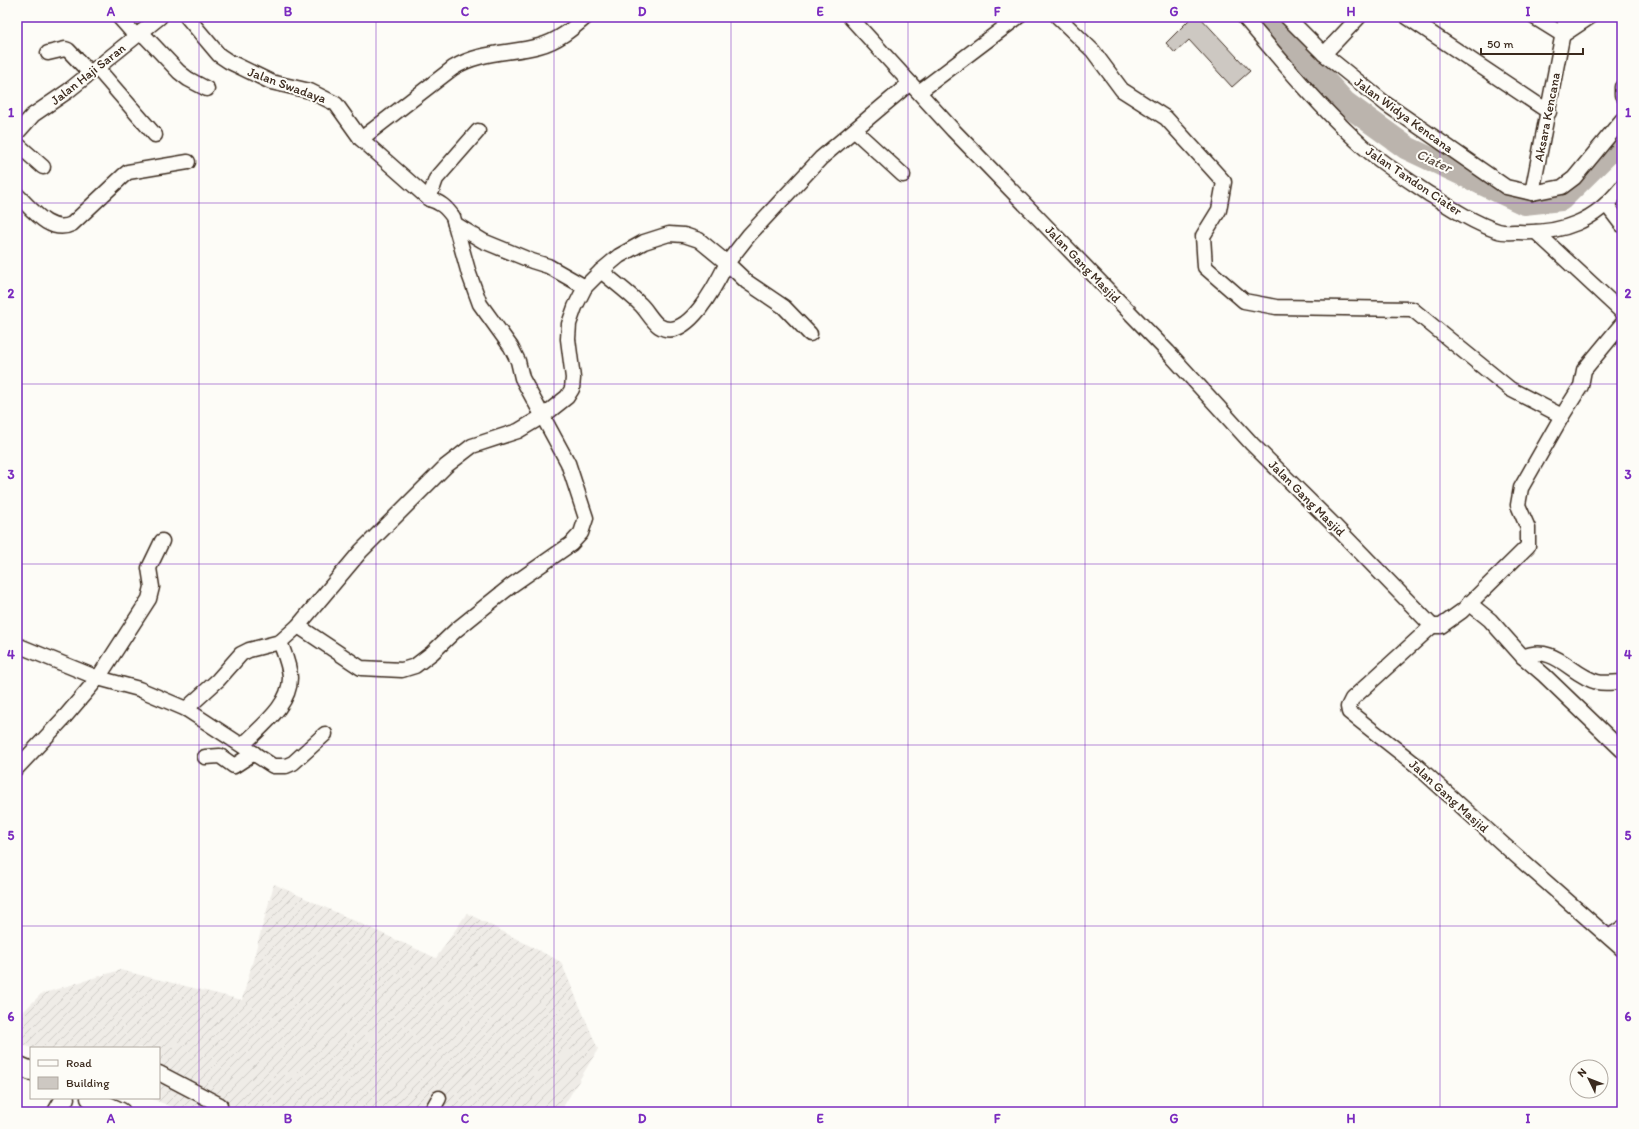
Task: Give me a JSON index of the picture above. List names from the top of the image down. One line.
{"streets":{"street":["Jalan Haji Saran","Jalan Swadaya","Jalan Widya Kencana","Aksara Kencana","Jalan Tandon Ciater","Jalan Gang Masjid"]},"crossings":[["Jalan Widya Kencana","Aksara Kencana"]],"water":["Ciater"],"legend":["Road","Building"],"scale_bar":"50 m","north":"top left","grid":{"columns":["A","B","C","D","E","F","G","H","I"],"rows":["1","2","3","4","5","6"]}}
